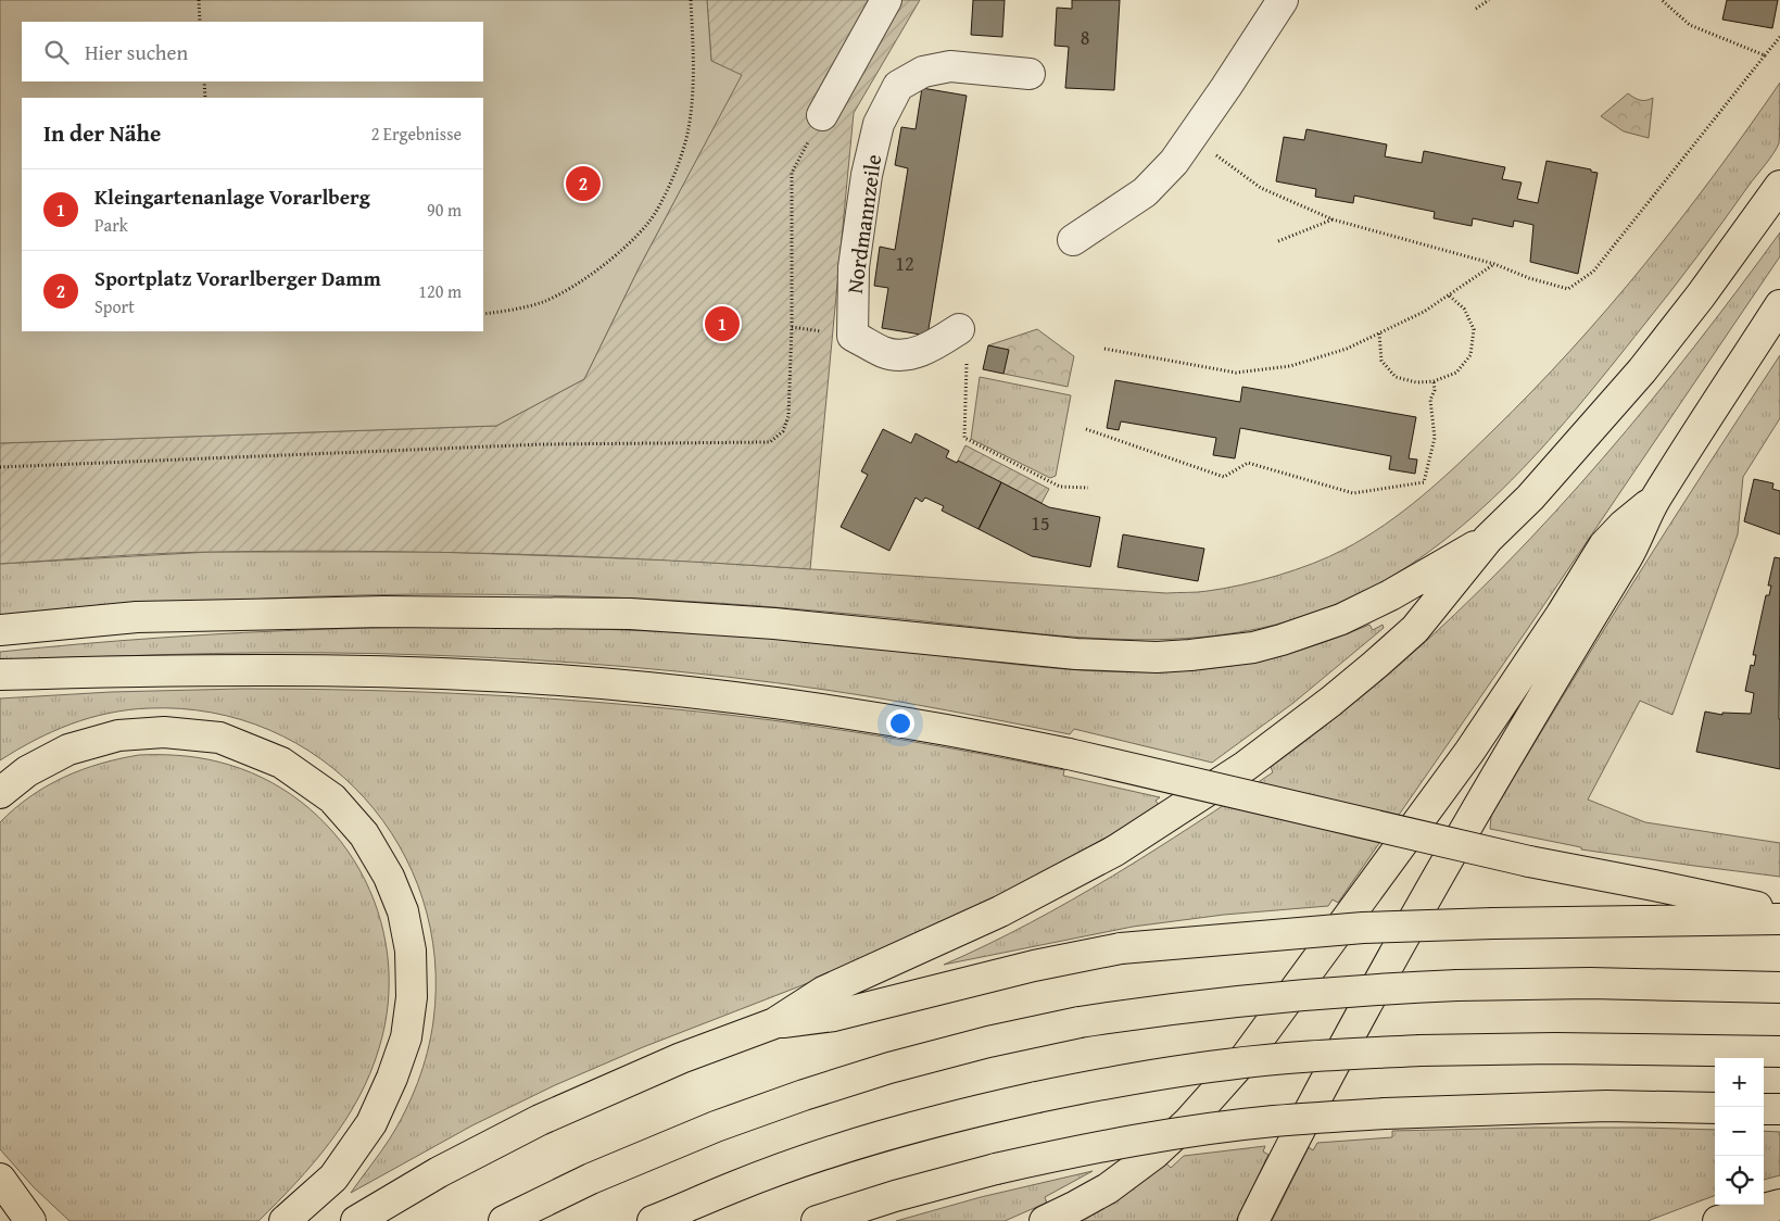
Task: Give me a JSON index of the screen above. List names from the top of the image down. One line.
{"streets":{"street":["Nordmannzeile"]},"house_numbers":["8","12","15"],"page":{"search":"Hier suchen","heading":["In der Nähe","2 Ergebnisse"],"pins":["2","1"],"list":[{"mark":"1","name":"Kleingartenanlage Vorarlberg","note":"Park","value":"90 m"},{"mark":"2","name":"Sportplatz Vorarlberger Damm","note":"Sport","value":"120 m"}],"map_buttons":["+","−"]}}
